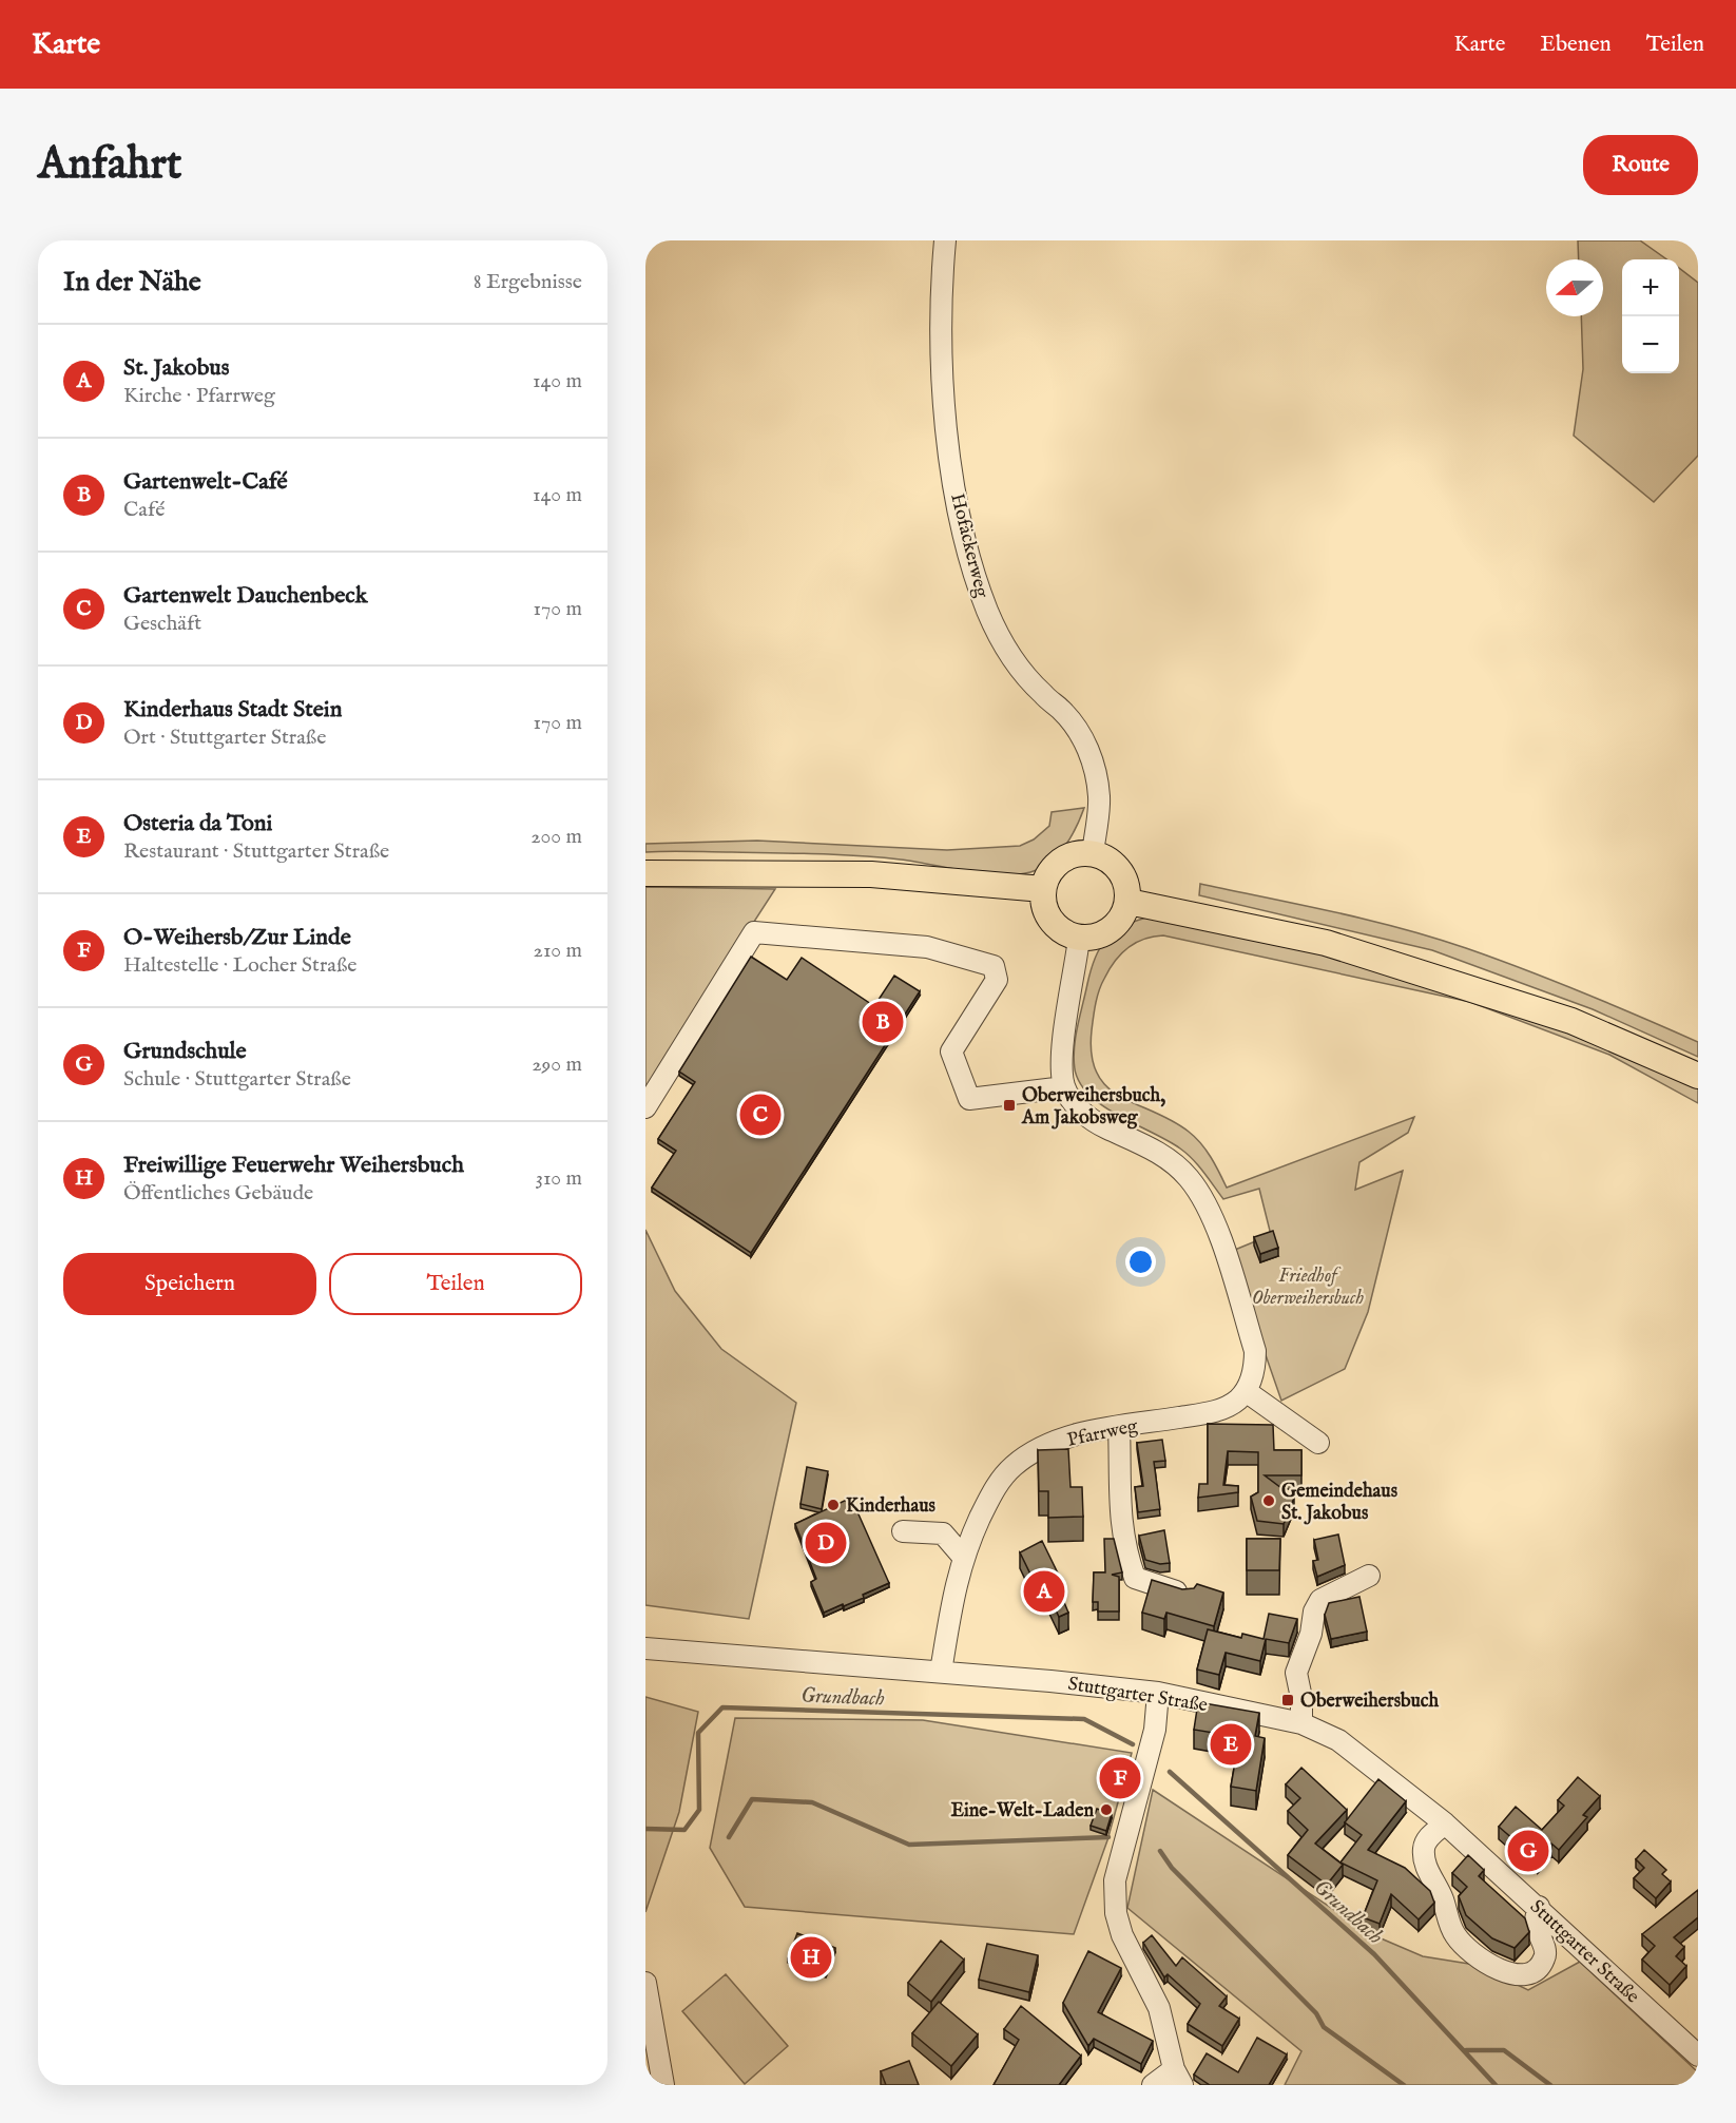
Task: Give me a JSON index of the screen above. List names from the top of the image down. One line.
{"streets":{"street":["Hofäckerweg","Pfarrweg","Stuttgarter Straße"]},"crossings":[["Pfarrweg","Stuttgarter Straße"]],"water":["Grundbach"],"parks":["Friedhof Oberweihersbuch"],"places":{"transit":["Oberweihersbuch, Am Jakobsweg","Oberweihersbuch"],"other":["Gemeindehaus St. Jakobus","Kinderhaus","Eine-Welt-Laden"]},"north":"left","page":{"header":"Karte","nav":["Karte","Ebenen","Teilen"],"buttons":["Route",["Speichern","Teilen"]],"title":"Anfahrt","heading":["In der Nähe","8 Ergebnisse"],"map_buttons":["+","−"],"list":[{"mark":"A","name":"St. Jakobus","note":"Kirche · Pfarrweg","value":"140 m"},{"mark":"B","name":"Gartenwelt-Café","note":"Café","value":"140 m"},{"mark":"C","name":"Gartenwelt Dauchenbeck","note":"Geschäft","value":"170 m"},{"mark":"D","name":"Kinderhaus Stadt Stein","note":"Ort · Stuttgarter Straße","value":"170 m"},{"mark":"E","name":"Osteria da Toni","note":"Restaurant · Stuttgarter Straße","value":"200 m"},{"mark":"F","name":"O-Weihersb/Zur Linde","note":"Haltestelle · Locher Straße","value":"210 m"},{"mark":"G","name":"Grundschule","note":"Schule · Stuttgarter Straße","value":"290 m"},{"mark":"H","name":"Freiwillige Feuerwehr Weihersbuch","note":"Öffentliches Gebäude","value":"310 m"}],"pins":["B","C","D","A","E","F","G","H"]}}
